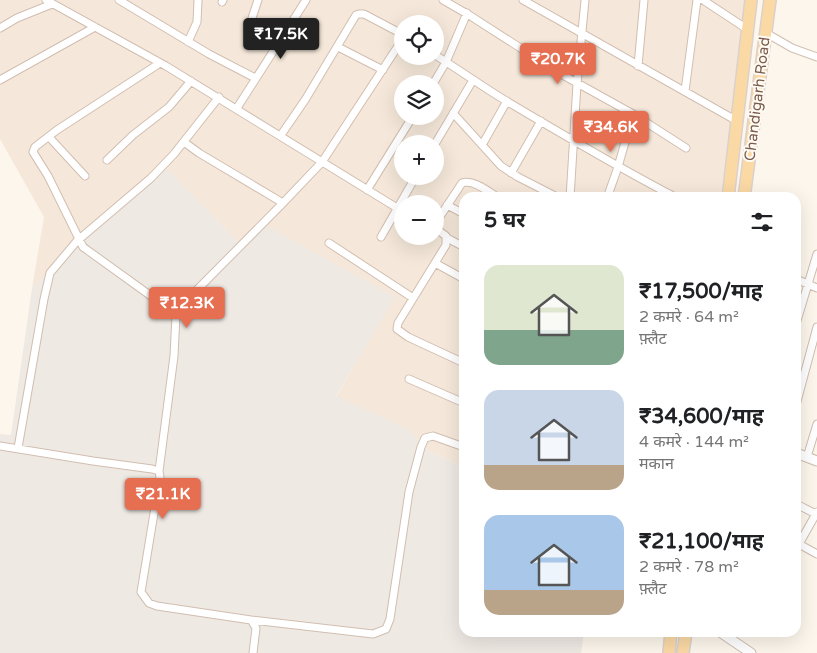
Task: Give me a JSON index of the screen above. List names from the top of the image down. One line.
{"streets":{"main road":["Chandigarh Road"]},"page":{"map_buttons":["+","−"],"price":["₹17.5K","₹20.7K","₹34.6K","₹12.3K","₹21.1K"],"heading":"5 घर","list":[{"name":"₹17,500/माह","note":"2 कमरे · 64 m² · फ़्लैट"},{"name":"₹34,600/माह","note":"4 कमरे · 144 m² · मकान"},{"name":"₹21,100/माह","note":"2 कमरे · 78 m² · फ़्लैट"}]}}
